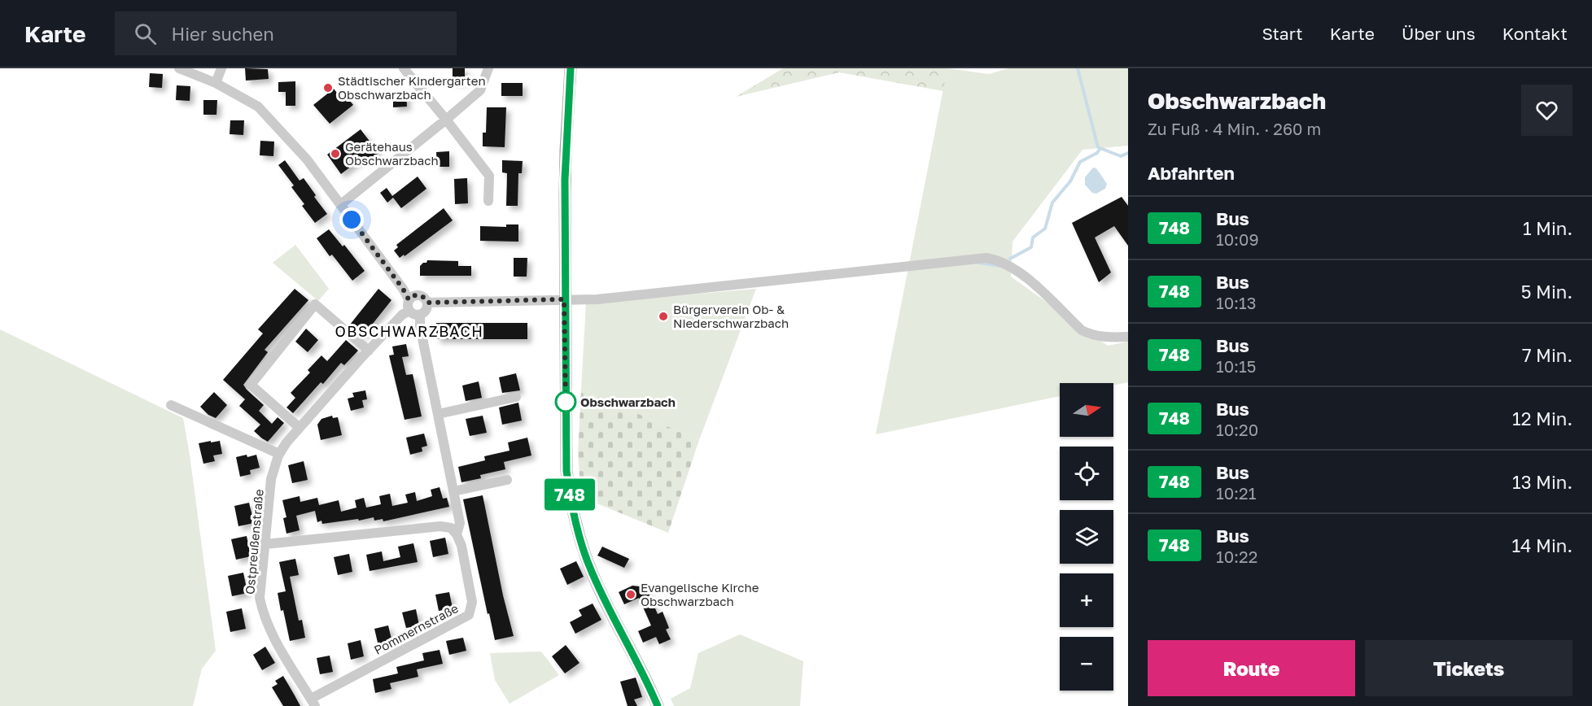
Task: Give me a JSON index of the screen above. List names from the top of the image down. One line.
{"streets":{"street":["Ostpreußenstraße","Pommernstraße"]},"crossings":[["Ostpreußenstraße","Pommernstraße"]],"districts":["OBSCHWARZBACH"],"places":["Städtischer Kindergarten Obschwarzbach","Gerätehaus Obschwarzbach","Bürgerverein Ob- & Niederschwarzbach","Obschwarzbach","Evangelische Kirche Obschwarzbach"],"lines":["bus line 748"],"north":"right","page":{"header":"Karte","search":"Hier suchen","nav":["Start","Karte","Über uns","Kontakt"],"on_map":"748","heading":[["Obschwarzbach","Zu Fuß · 4 Min. · 260 m"],"Abfahrten"],"list":[{"mark":"748","name":"Bus","note":"10:09","value":"1 Min."},{"mark":"748","name":"Bus","note":"10:13","value":"5 Min."},{"mark":"748","name":"Bus","note":"10:15","value":"7 Min."},{"mark":"748","name":"Bus","note":"10:20","value":"12 Min."},{"mark":"748","name":"Bus","note":"10:21","value":"13 Min."},{"mark":"748","name":"Bus","note":"10:22","value":"14 Min."}],"map_buttons":["+","−"],"buttons":["Route","Tickets"]}}
